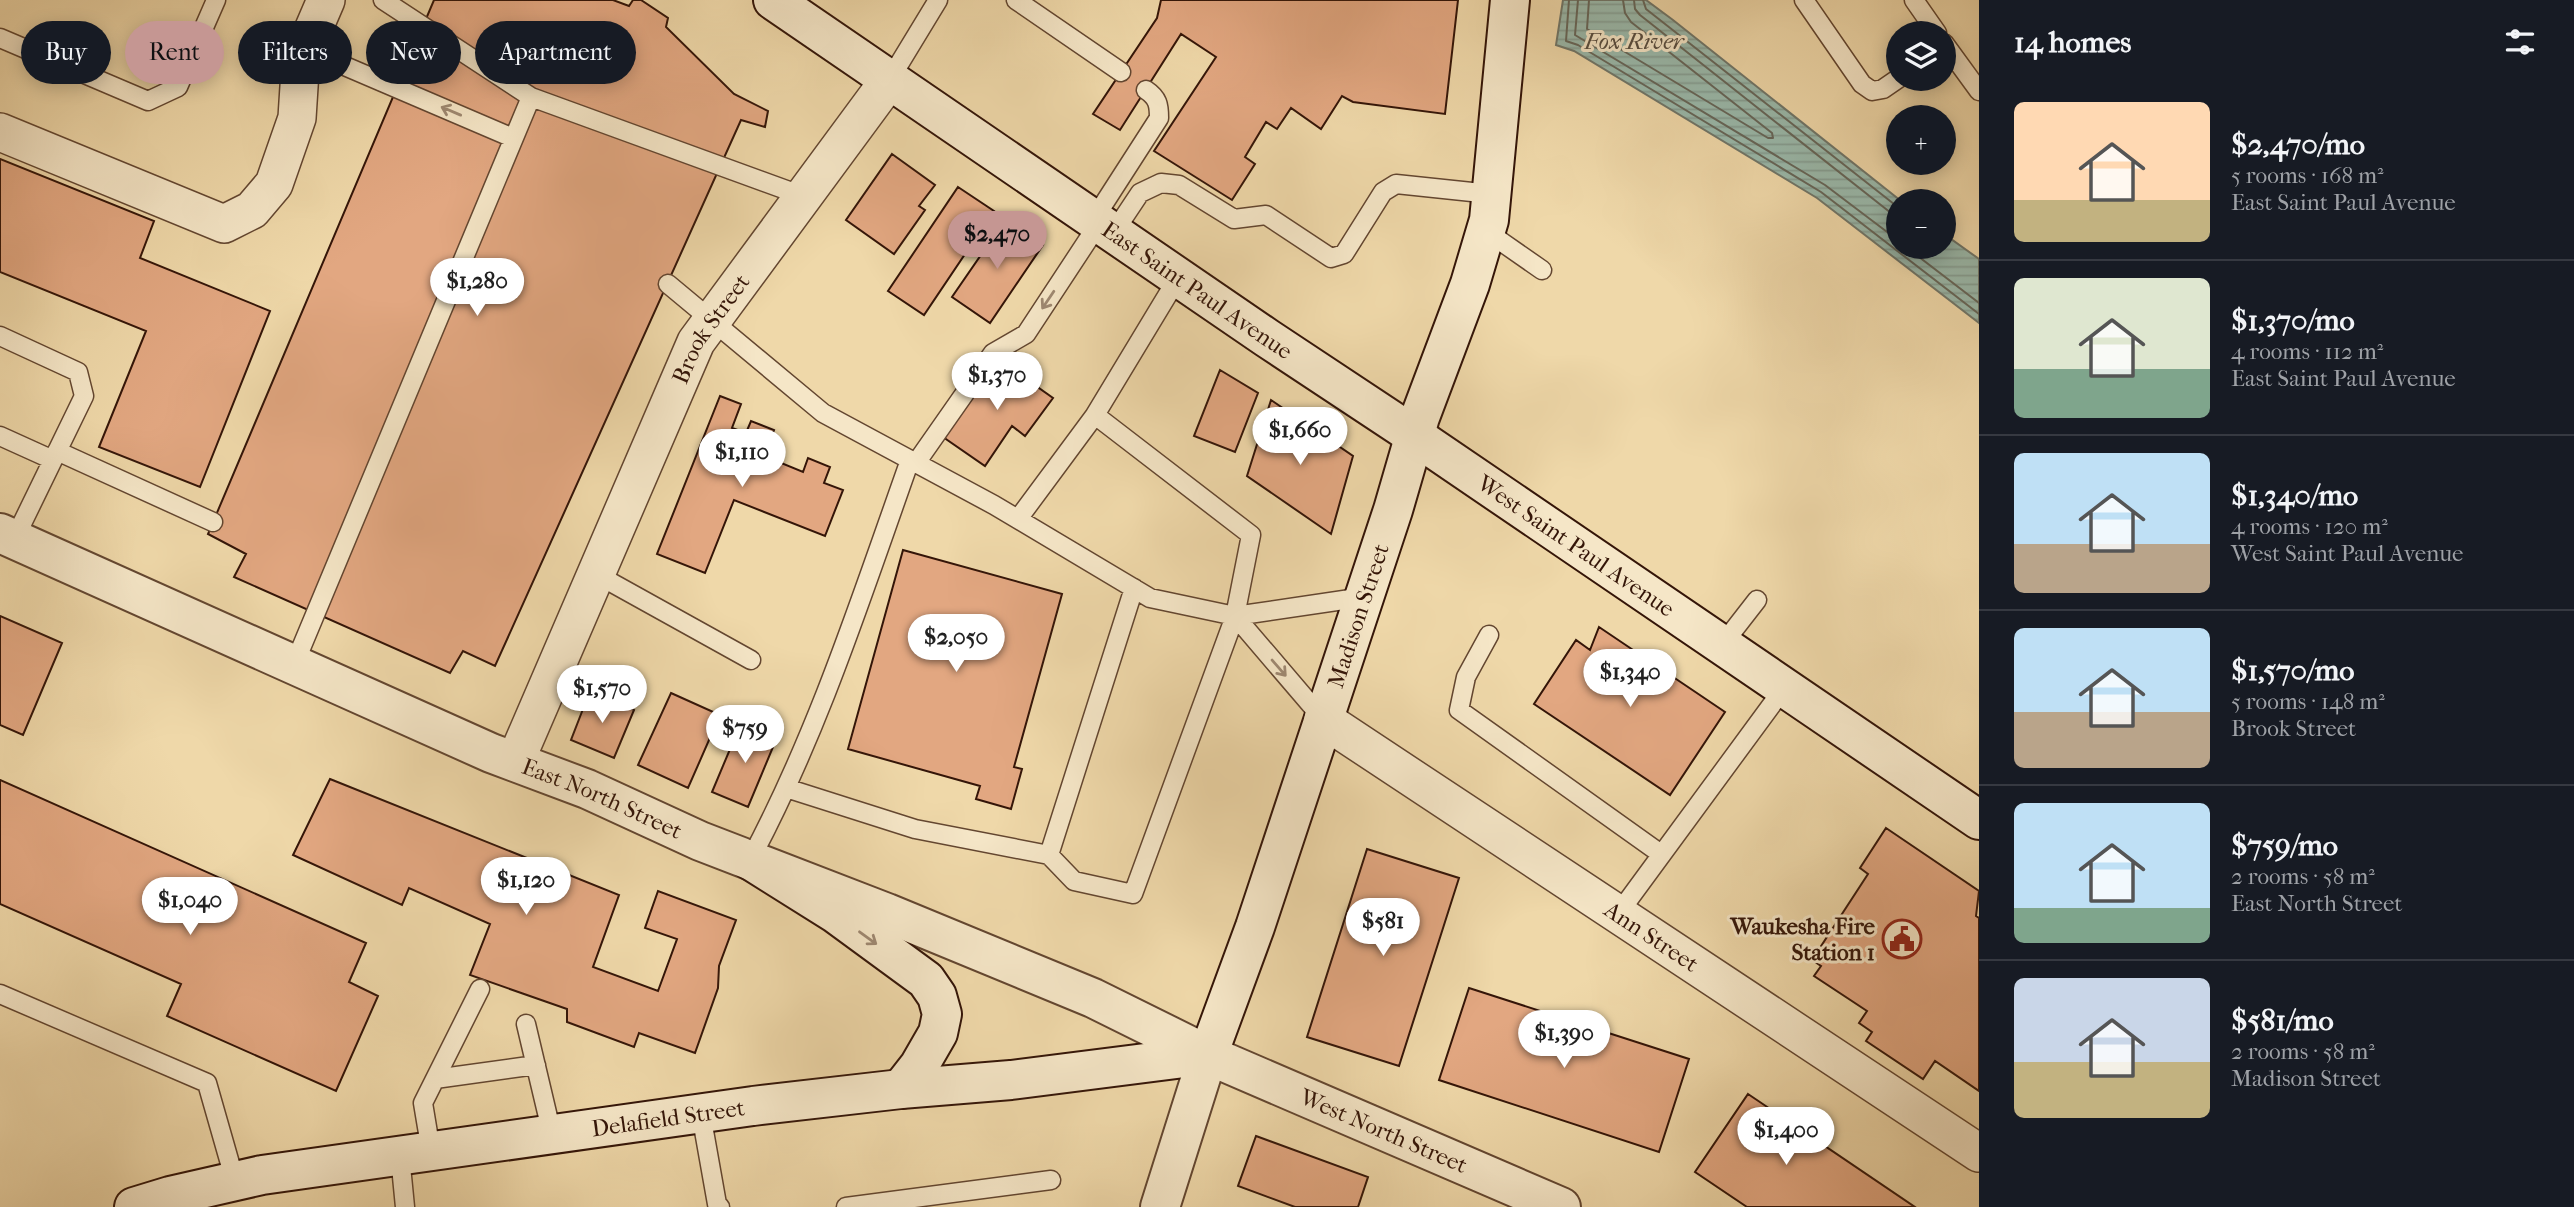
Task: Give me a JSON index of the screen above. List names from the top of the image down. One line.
{"streets":{"main road":["East Saint Paul Avenue","West Saint Paul Avenue","Madison Street","East North Street","Delafield Street","West North Street"],"street":["Brook Street","Ann Street"]},"crossings":[["East Saint Paul Avenue","Brook Street"],["East Saint Paul Avenue","West Saint Paul Avenue"],["East Saint Paul Avenue","Madison Street"],["Brook Street","East North Street"],["West Saint Paul Avenue","Madison Street"],["Madison Street","East North Street"],["Madison Street","Ann Street"],["Madison Street","Delafield Street"],["Madison Street","West North Street"],["East North Street","Delafield Street"],["East North Street","West North Street"],["Delafield Street","West North Street"]],"water":["Fox River"],"places":{"public building":["Waukesha Fire Station 1"]},"page":{"heading":"14 homes","map_buttons":["+","−"],"chip":["Buy","Rent","Filters","New","Apartment"],"list":[{"name":"$2,470/mo","note":"5 rooms · 168 m² · East Saint Paul Avenue"},{"name":"$1,370/mo","note":"4 rooms · 112 m² · East Saint Paul Avenue"},{"name":"$1,340/mo","note":"4 rooms · 120 m² · West Saint Paul Avenue"},{"name":"$1,570/mo","note":"5 rooms · 148 m² · Brook Street"},{"name":"$759/mo","note":"2 rooms · 58 m² · East North Street"},{"name":"$581/mo","note":"2 rooms · 58 m² · Madison Street"}],"price":["$2,470","$1,280","$1,370","$1,660","$1,110","$2,050","$1,340","$1,570","$759","$1,120","$1,040","$581","$1,390","$1,400"]}}
